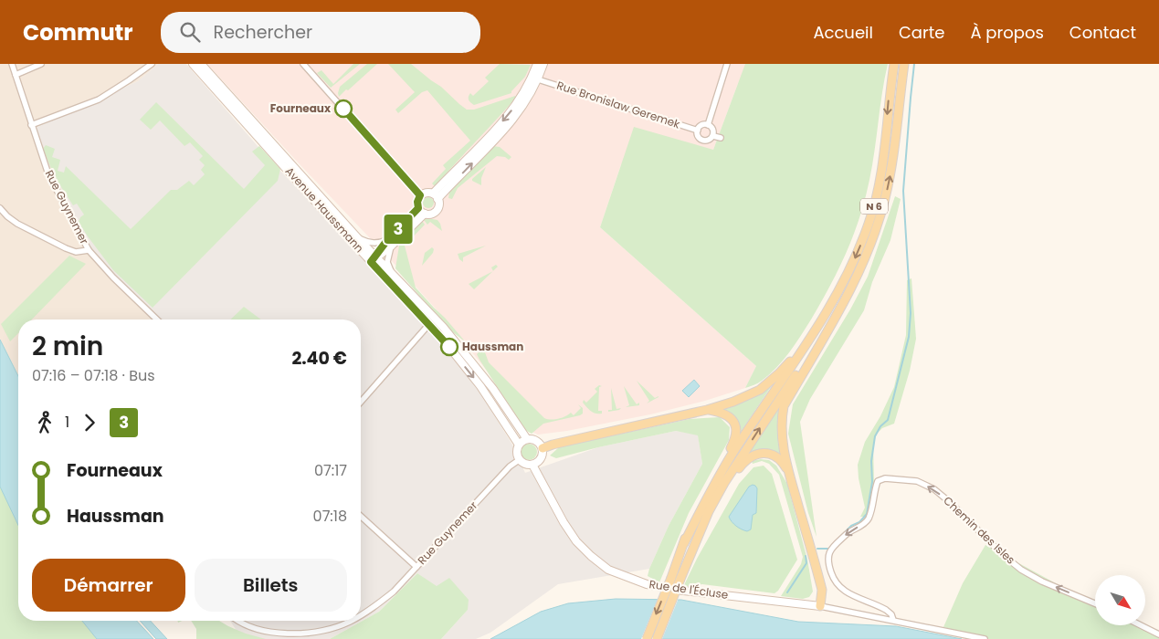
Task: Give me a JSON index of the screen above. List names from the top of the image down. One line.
{"streets":{"main road":["N 6"],"street":["Rue Bronislaw Geremek","Rue Guynemer","Avenue Haussmann","Chemin des Isles","Rue de l'Écluse"]},"crossings":[["Rue Guynemer","Avenue Haussmann"],["Rue Guynemer","Rue de l'Écluse"],["Avenue Haussmann","Rue de l'Écluse"]],"places":["Fourneaux","Haussman"],"lines":["bus line 3"],"north":"bottom right","page":{"header":"Commutr","search":"Rechercher","nav":["Accueil","Carte","À propos","Contact"],"on_map":"3","heading":["2 min","07:16 – 07:18 · Bus","2.40 €"],"legs":["1","3"],"list":[{"name":"Fourneaux","value":"07:17"},{"name":"Haussman","value":"07:18"}],"buttons":["Démarrer","Billets"]}}
